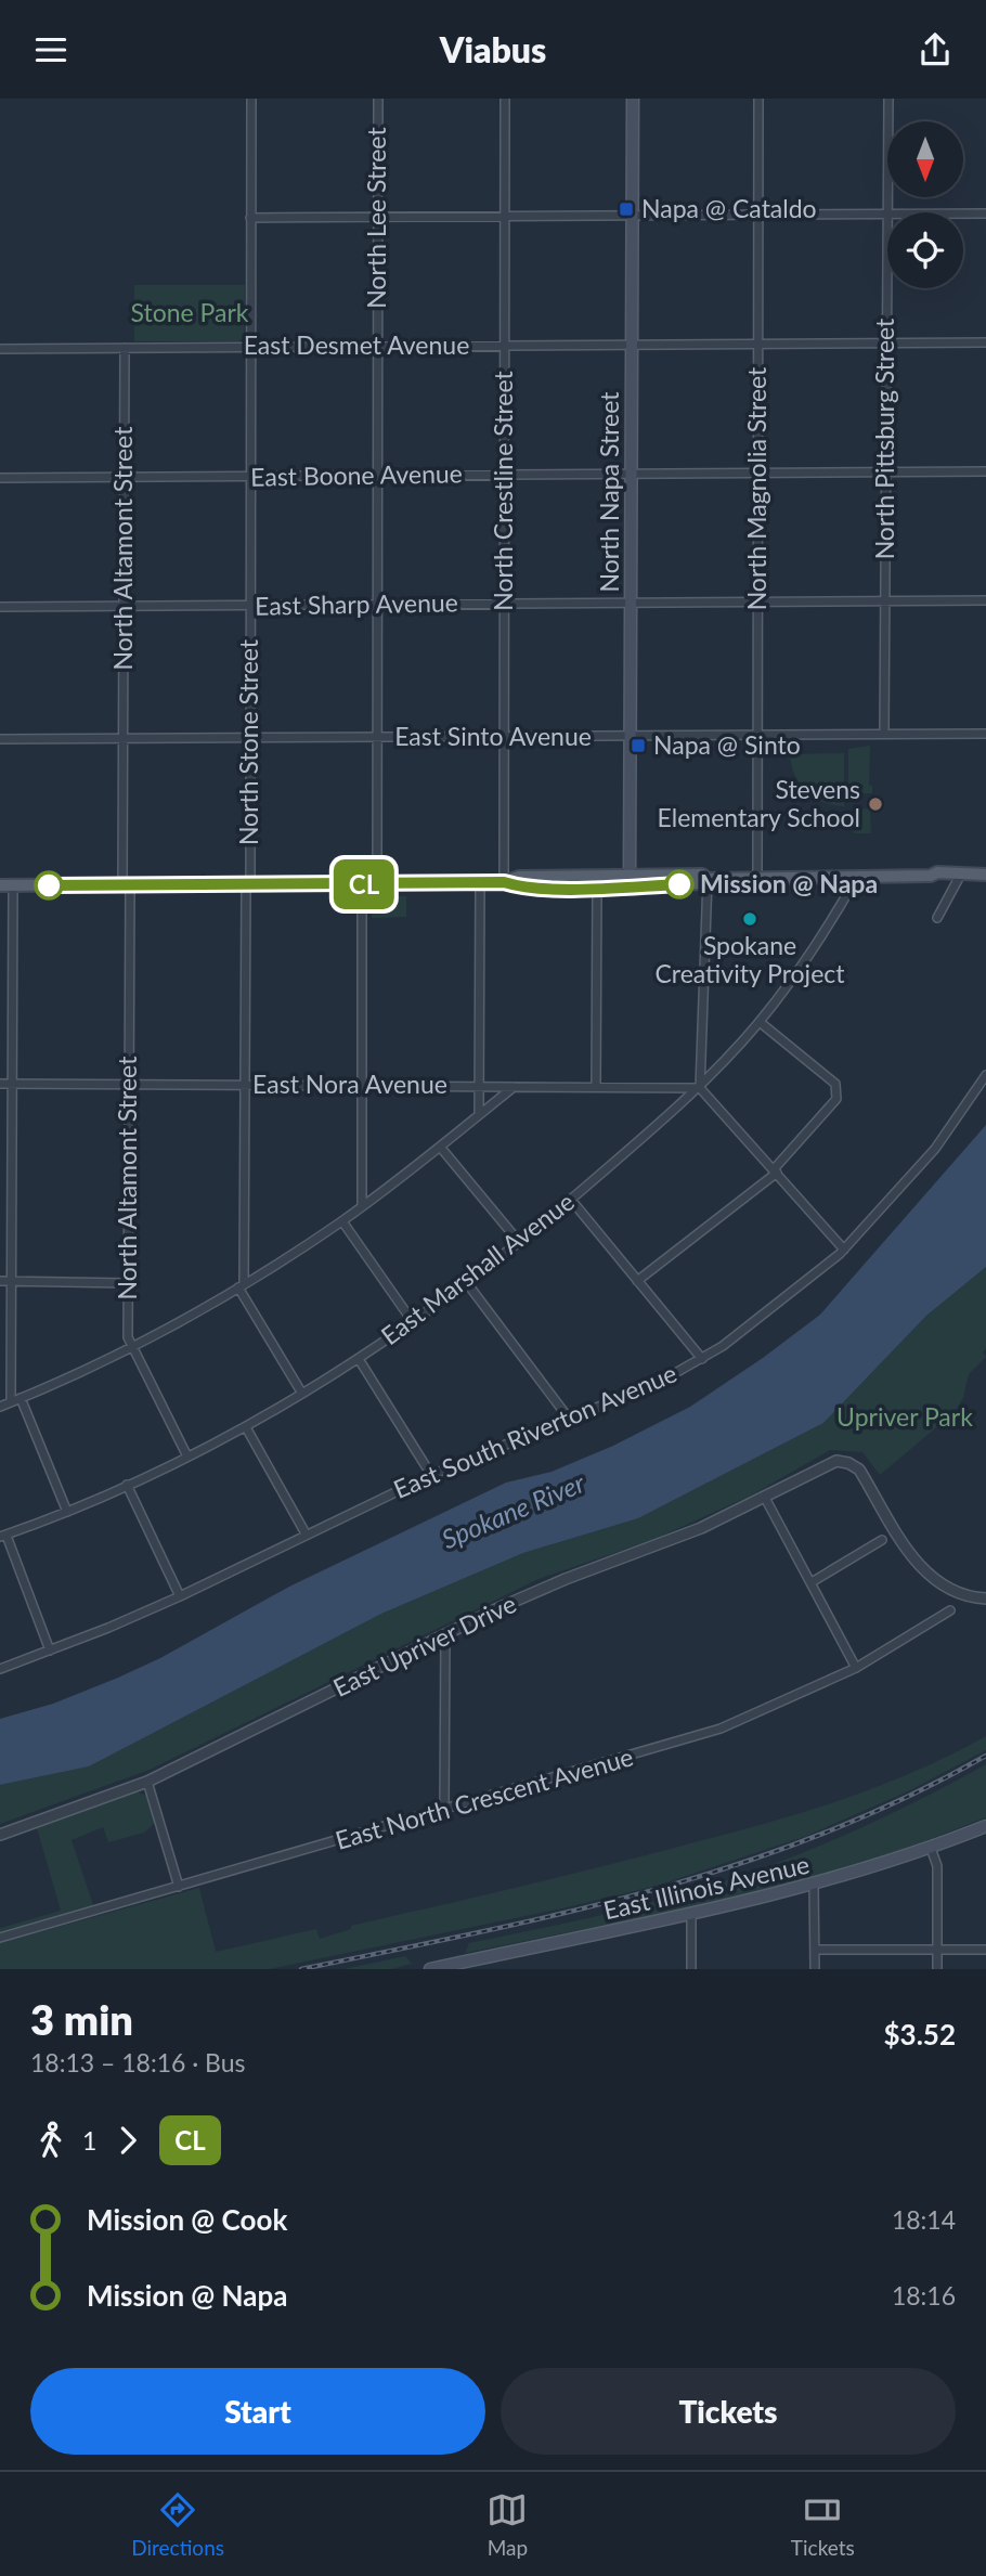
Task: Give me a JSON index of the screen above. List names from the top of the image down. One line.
{"streets":{"main road":["North Napa Street","East Illinois Avenue"],"street":["North Lee Street","East Desmet Avenue","North Pittsburg Street","East Boone Avenue","North Magnolia Street","North Crestline Street","North Altamont Street","East Sharp Avenue","East Sinto Avenue","North Stone Street","East Nora Avenue","East Marshall Avenue","East South Riverton Avenue","East Upriver Drive","East North Crescent Avenue"]},"crossings":[["North Lee Street","East Desmet Avenue"],["North Lee Street","East Boone Avenue"],["North Lee Street","East Sharp Avenue"],["North Lee Street","East Sinto Avenue"],["East Desmet Avenue","North Pittsburg Street"],["East Desmet Avenue","North Magnolia Street"],["East Desmet Avenue","North Crestline Street"],["East Desmet Avenue","North Napa Street"],["East Desmet Avenue","North Altamont Street"],["East Desmet Avenue","North Stone Street"],["North Pittsburg Street","East Boone Avenue"],["North Pittsburg Street","East Sharp Avenue"],["North Pittsburg Street","East Sinto Avenue"],["East Boone Avenue","North Magnolia Street"],["East Boone Avenue","North Crestline Street"],["East Boone Avenue","North Napa Street"],["East Boone Avenue","North Altamont Street"],["East Boone Avenue","North Stone Street"],["North Magnolia Street","East Sharp Avenue"],["North Magnolia Street","East Sinto Avenue"],["North Crestline Street","East Sharp Avenue"],["North Crestline Street","East Sinto Avenue"],["North Napa Street","East Sharp Avenue"],["North Napa Street","East Sinto Avenue"],["North Altamont Street","East Sharp Avenue"],["North Altamont Street","East Sinto Avenue"],["North Altamont Street","East Nora Avenue"],["North Altamont Street","East Marshall Avenue"],["East Sharp Avenue","North Stone Street"],["East Sinto Avenue","North Stone Street"],["North Stone Street","East Nora Avenue"],["East Nora Avenue","East Marshall Avenue"]],"water":["Spokane River"],"parks":["Stone Park","Upriver Park"],"places":{"transit":["Napa @ Cataldo","Napa @ Sinto"],"other":["Stevens Elementary School","Mission @ Napa","Spokane Creativity Project"]},"lines":["bus line CL"],"north":"bottom","page":{"header":"Viabus","on_map":"CL","heading":["3 min","18:13 – 18:16 · Bus","$3.52"],"legs":["1","CL"],"list":[{"name":"Mission @ Cook","value":"18:14"},{"name":"Mission @ Napa","value":"18:16"}],"buttons":["Start","Tickets"],"tabs":["Directions","Map","Tickets"]}}
